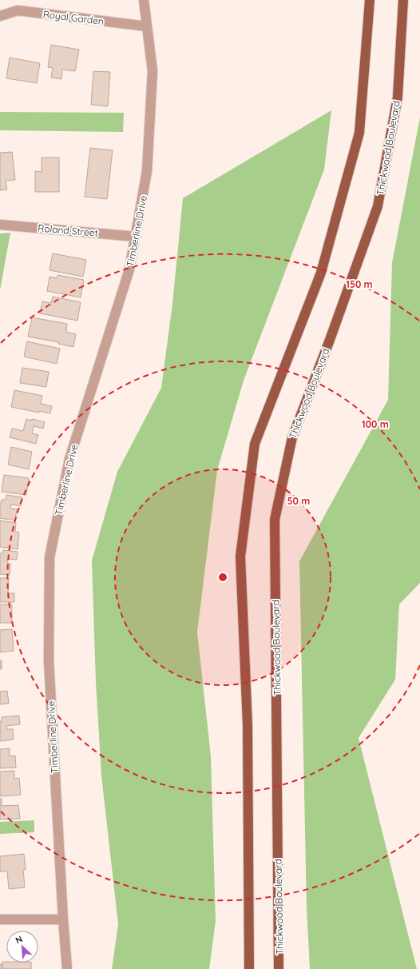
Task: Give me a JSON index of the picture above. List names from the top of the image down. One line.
{"streets":{"main road":["Thickwood Boulevard"],"street":["Royal Garden","Roland Street","Timberline Drive"]},"crossings":[["Royal Garden","Timberline Drive"],["Roland Street","Timberline Drive"]],"north":"top left","rings":["150 m","100 m","50 m"]}
